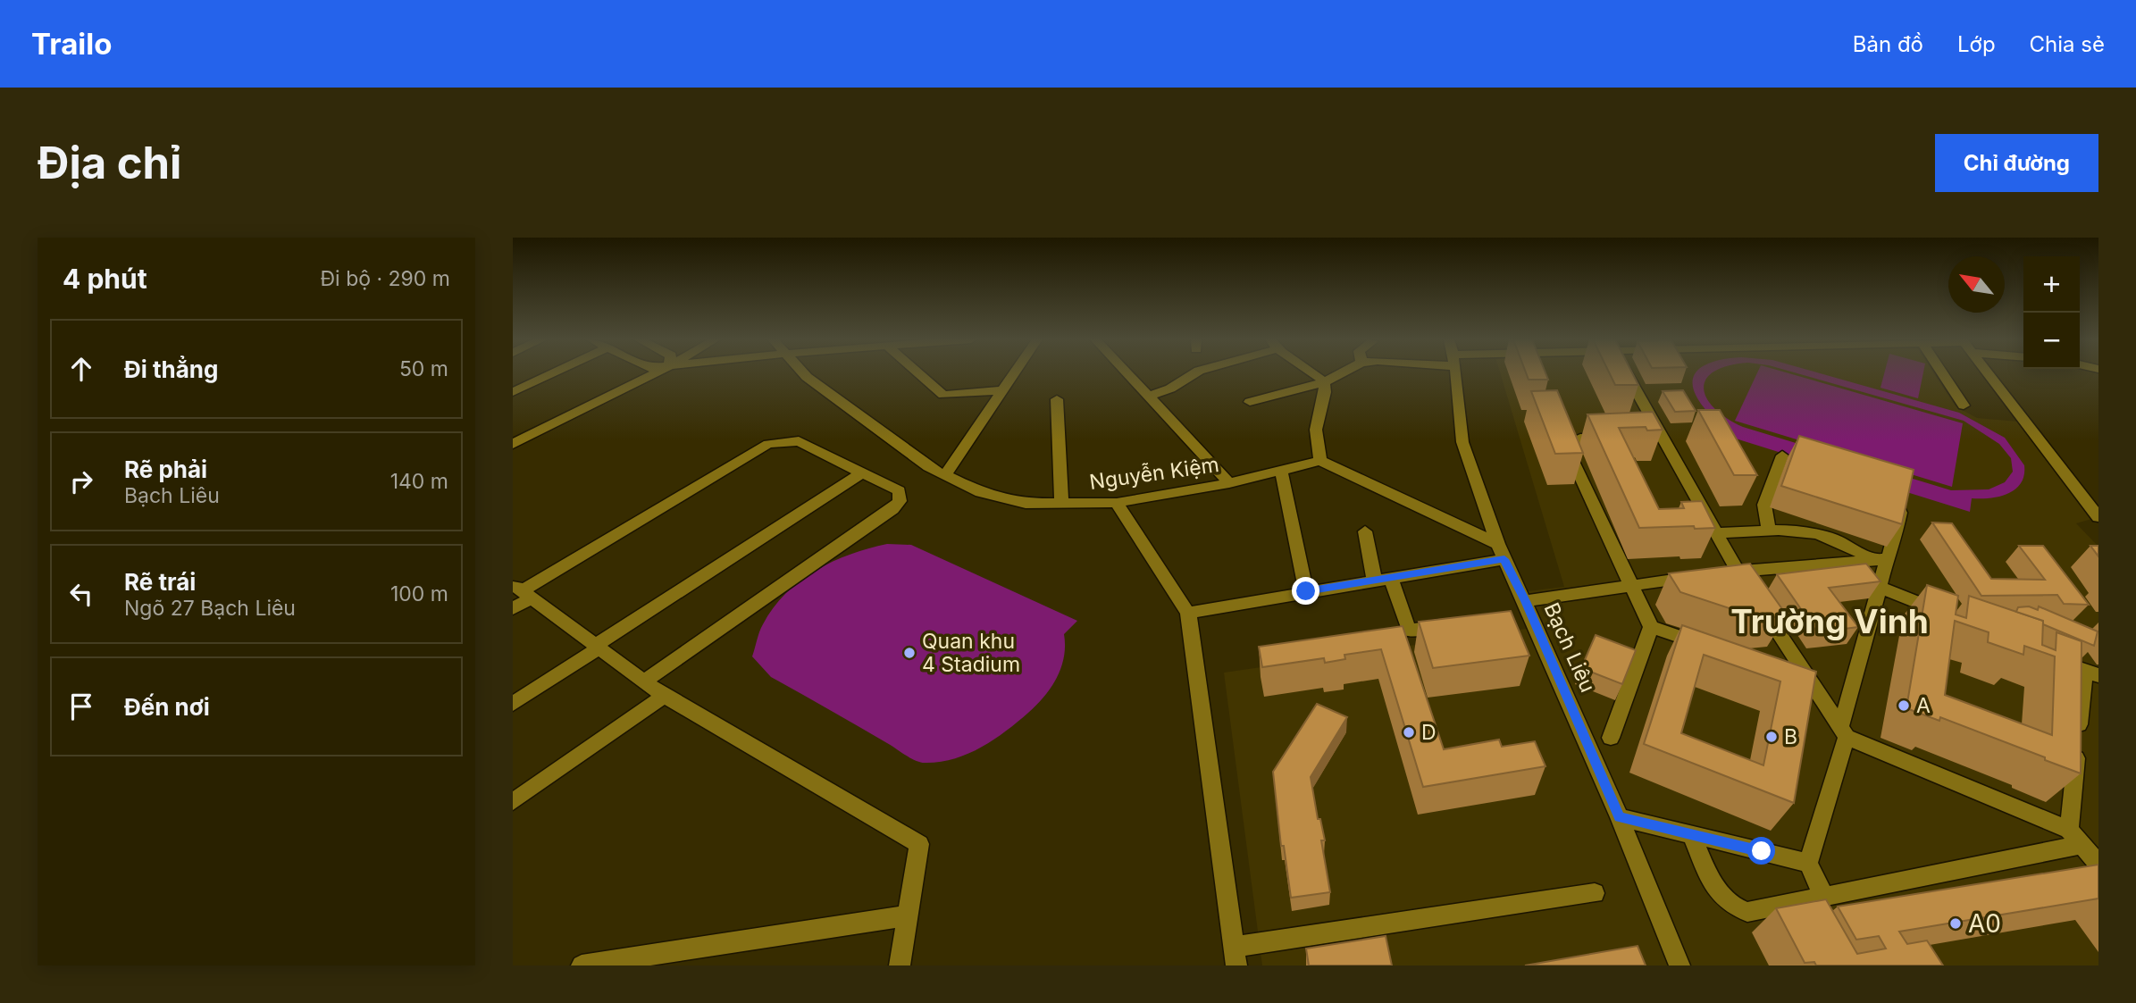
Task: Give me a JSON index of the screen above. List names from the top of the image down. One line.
{"streets":{"street":["Nguyễn Kiệm","Bạch Liêu"]},"districts":["Trường Vinh"],"places":["Quan khu 4 Stadium","A","D","B","A0"],"north":"top left","page":{"header":"Trailo","nav":["Bản đồ","Lớp","Chia sẻ"],"buttons":"Chỉ đường","title":"Địa chỉ","heading":["4 phút","Đi bộ · 290 m"],"map_buttons":["+","−"],"list":[["Đi thẳng","50 m"],["Rẽ phải","Bạch Liêu","140 m"],["Rẽ trái","Ngõ 27 Bạch Liêu","100 m"],"Đến nơi"]}}
